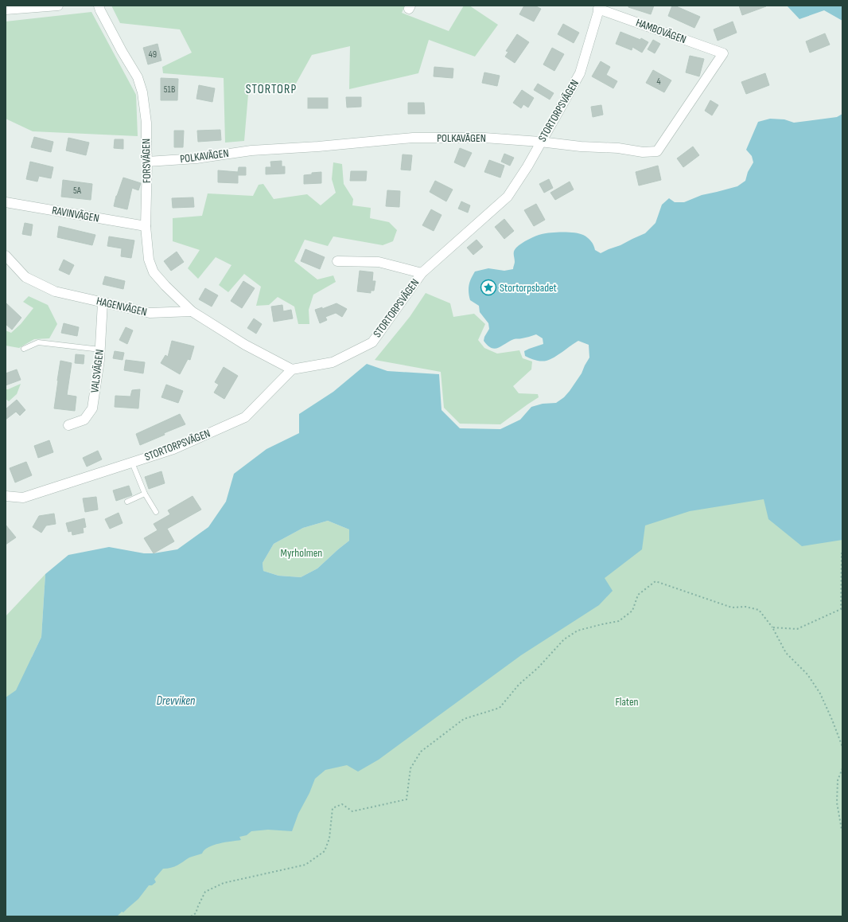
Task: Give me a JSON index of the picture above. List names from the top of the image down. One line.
{"streets":{"street":["HAMBOVÄGEN","STORTORPSVÄGEN","POLKAVÄGEN","FORSVÄGEN","RAVINVÄGEN","HAGENVÄGEN","VALSVÄGEN"]},"crossings":[["HAMBOVÄGEN","STORTORPSVÄGEN"],["HAMBOVÄGEN","POLKAVÄGEN"],["STORTORPSVÄGEN","POLKAVÄGEN"],["POLKAVÄGEN","FORSVÄGEN"],["FORSVÄGEN","RAVINVÄGEN"],["FORSVÄGEN","HAGENVÄGEN"],["HAGENVÄGEN","VALSVÄGEN"]],"districts":["STORTORP"],"water":["Drevviken"],"parks":["Myrholmen","Flaten"],"places":{"place":["Stortorpsbadet"]},"house_numbers":["49","4","51B","5A"]}
